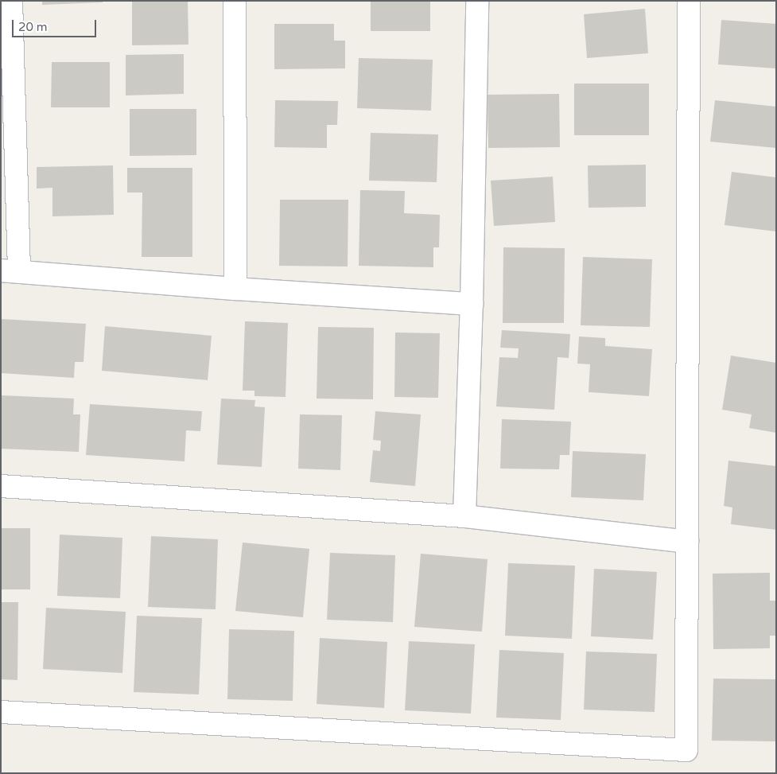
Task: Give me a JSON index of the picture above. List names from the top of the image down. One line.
{"scale_bar":"20 m"}
